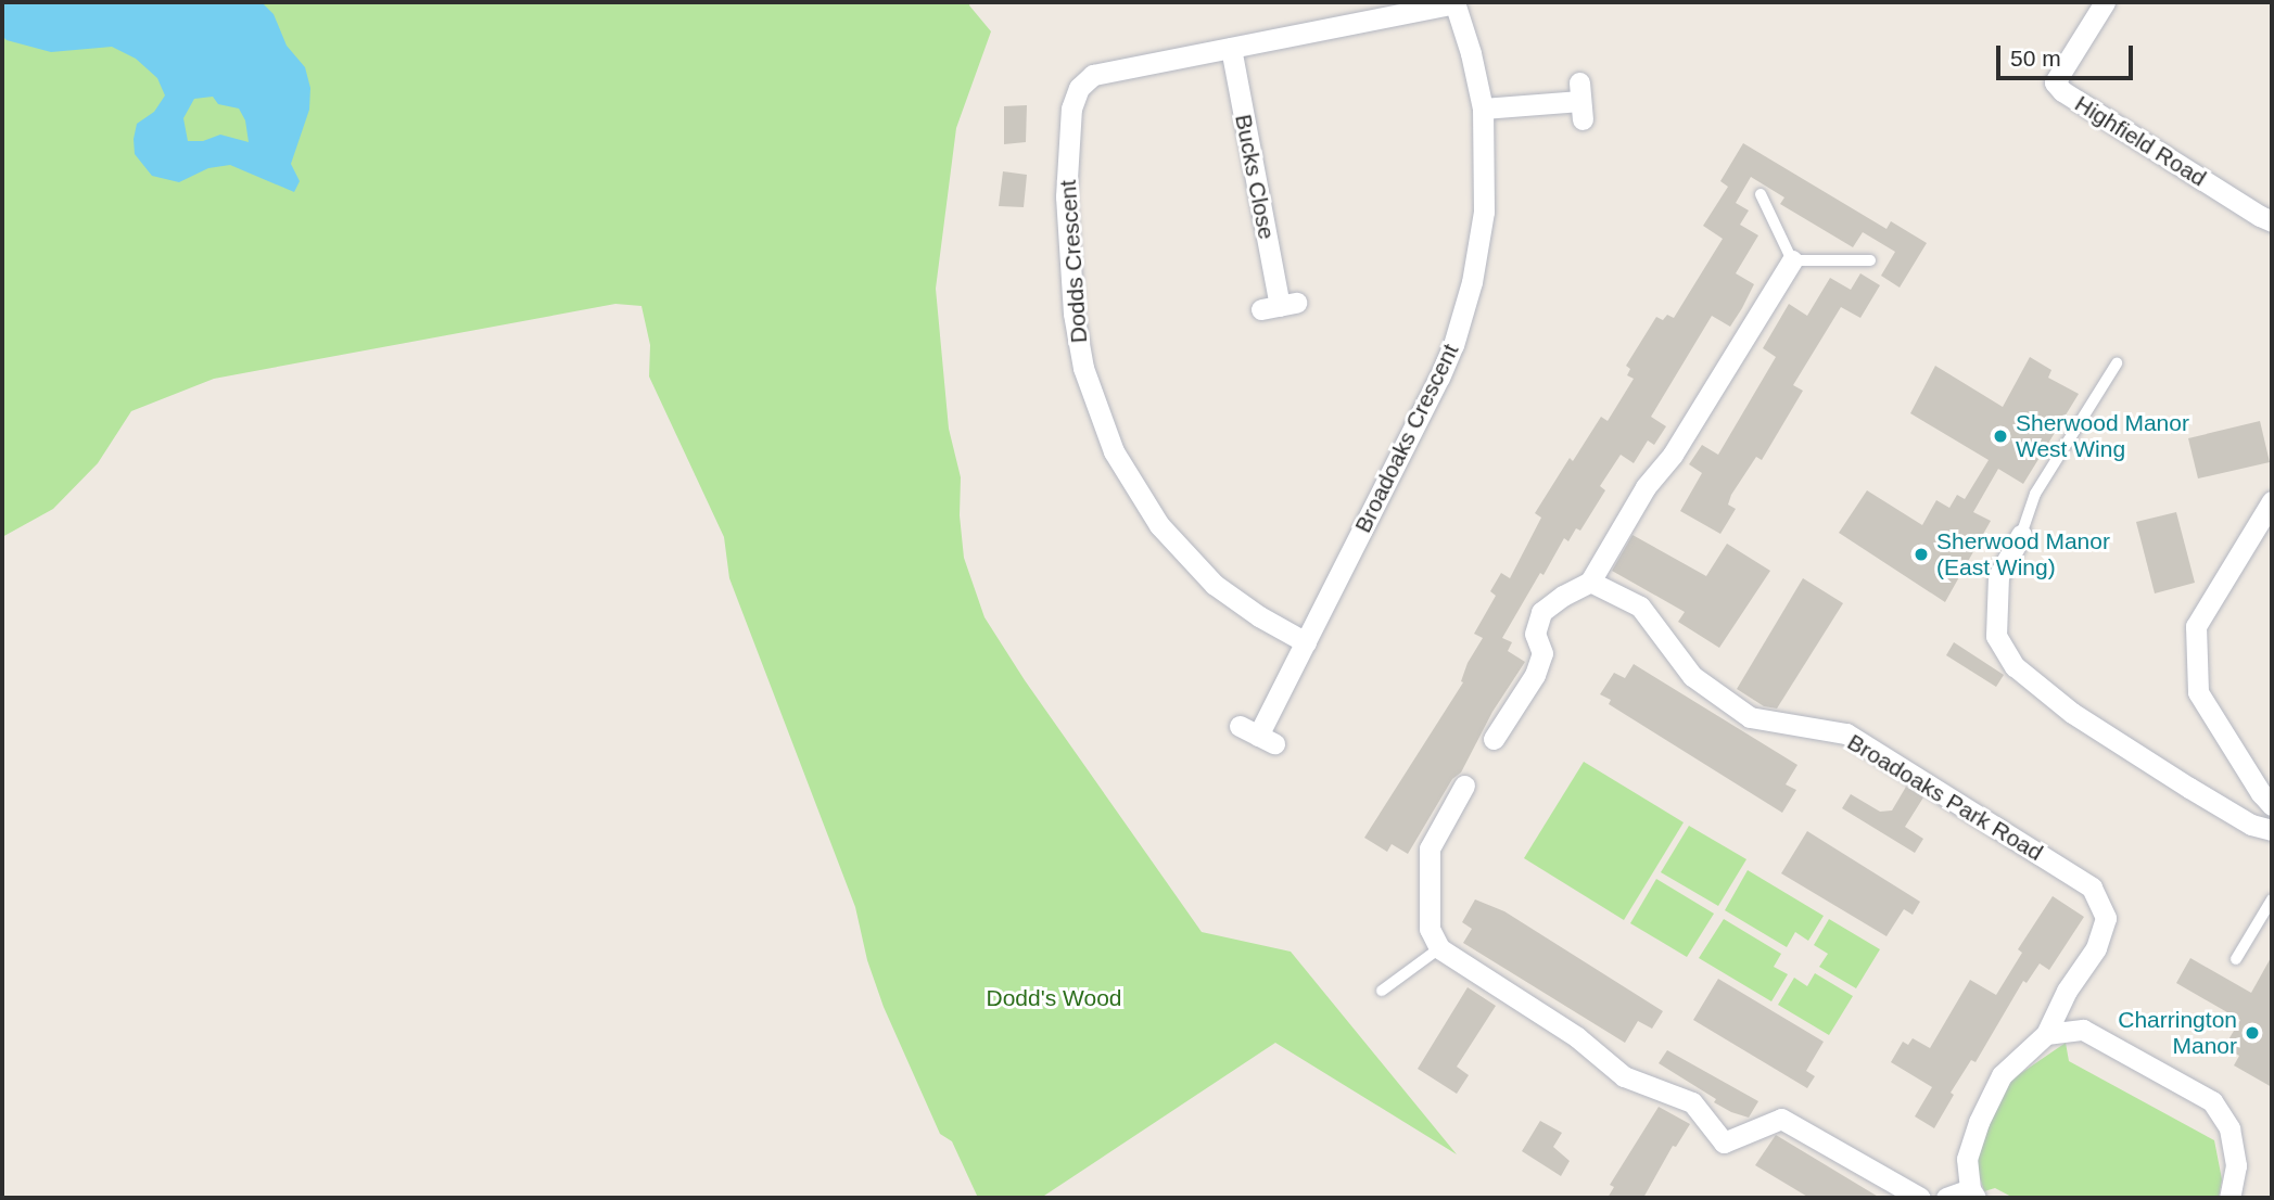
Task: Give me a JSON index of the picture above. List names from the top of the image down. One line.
{"streets":{"street":["Highfield Road","Bucks Close","Dodds Crescent","Broadoaks Crescent","Broadoaks Park Road"]},"crossings":[["Bucks Close","Dodds Crescent"],["Dodds Crescent","Broadoaks Crescent"]],"parks":["Dodd's Wood"],"places":["Sherwood Manor West Wing","Sherwood Manor (East Wing)","Charrington Manor"],"scale_bar":"50 m"}
